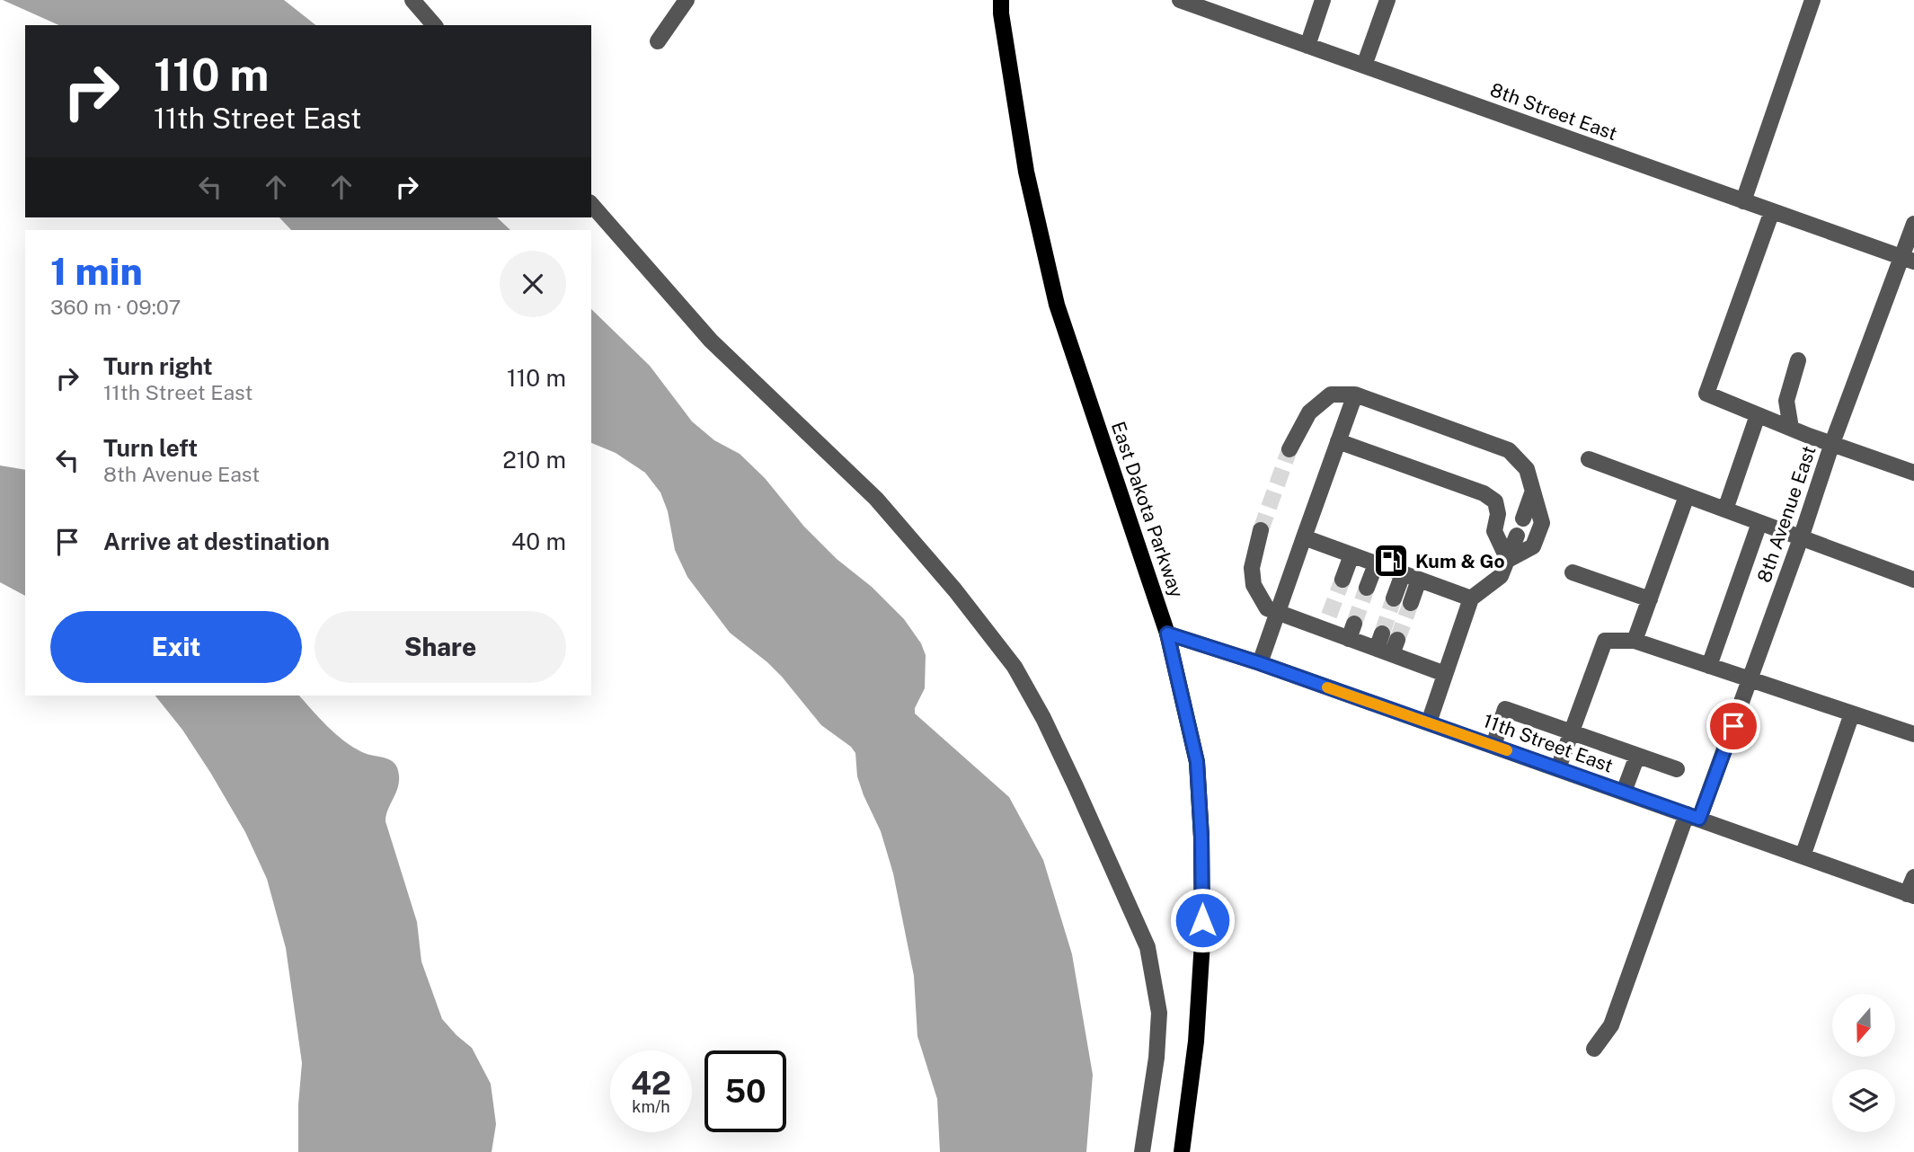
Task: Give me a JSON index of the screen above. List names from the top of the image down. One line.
{"streets":{"main road":["East Dakota Parkway"],"street":["8th Street East","8th Avenue East","11th Street East"]},"crossings":[["8th Street East","8th Avenue East"],["East Dakota Parkway","11th Street East"],["8th Avenue East","11th Street East"]],"places":{"fuel station":["Kum & Go"]},"north":"bottom","page":{"turn":["110 m","11th Street East"],"heading":["1 min","360 m · 09:07"],"list":[{"name":"Turn right","note":"11th Street East","value":"110 m"},{"name":"Turn left","note":"8th Avenue East","value":"210 m"},{"name":"Arrive at destination","value":"40 m"}],"buttons":["Exit","Share"],"speed":"42 km/h","limit":"50"}}
